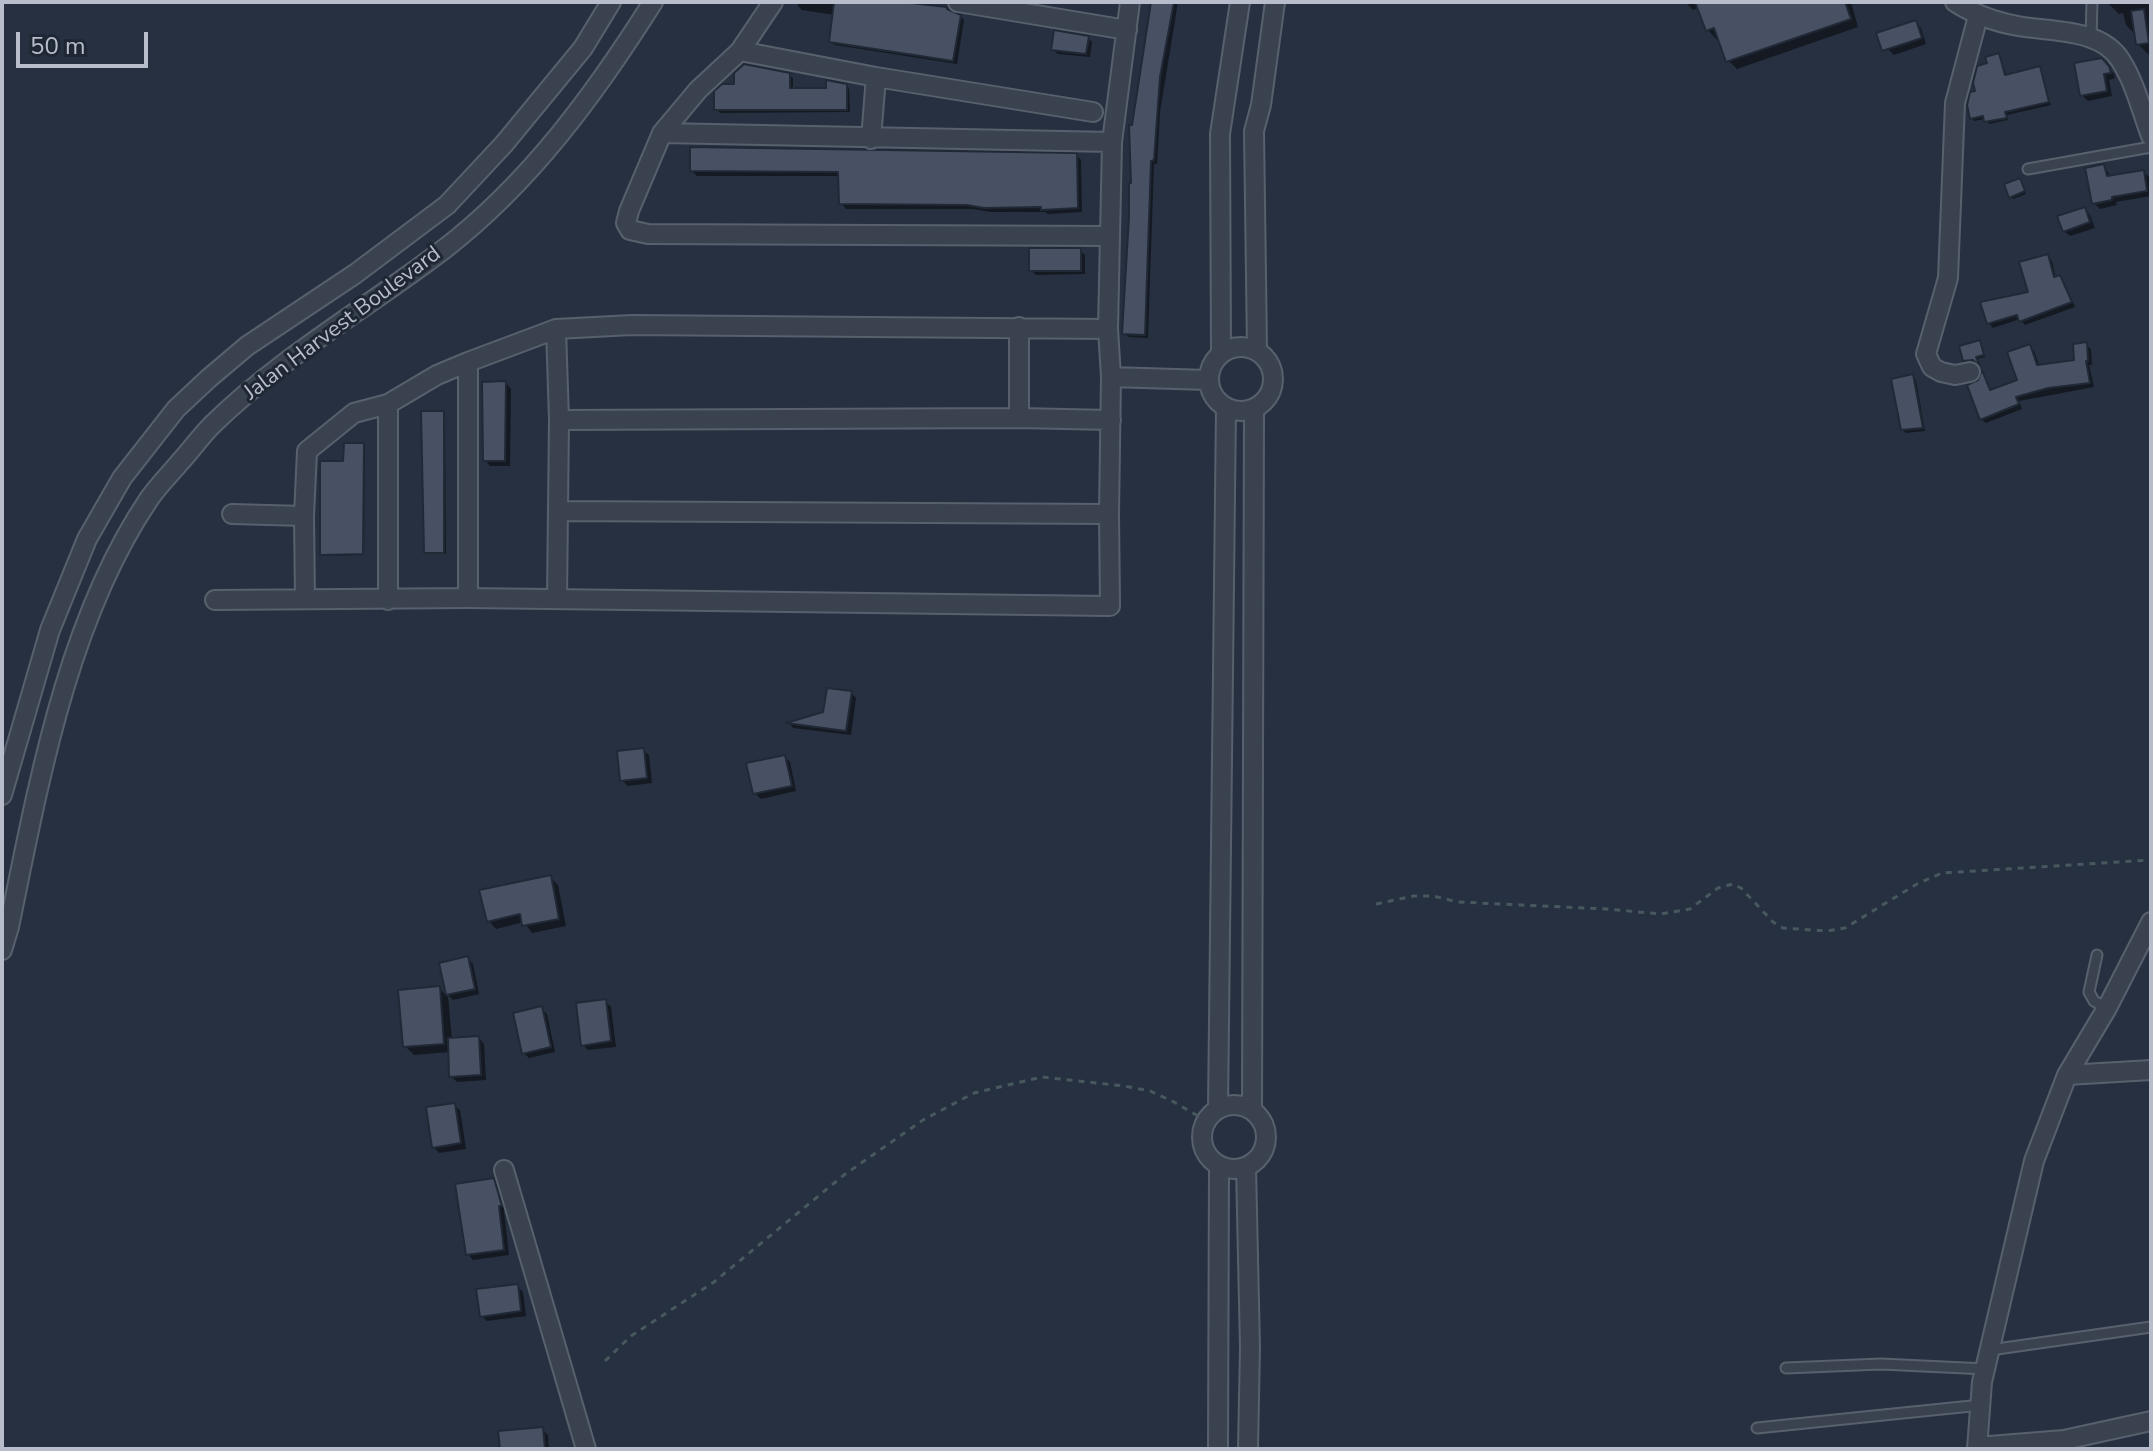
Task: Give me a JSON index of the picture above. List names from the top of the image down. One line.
{"streets":{"street":["Jalan Harvest Boulevard"]},"scale_bar":"50 m"}
